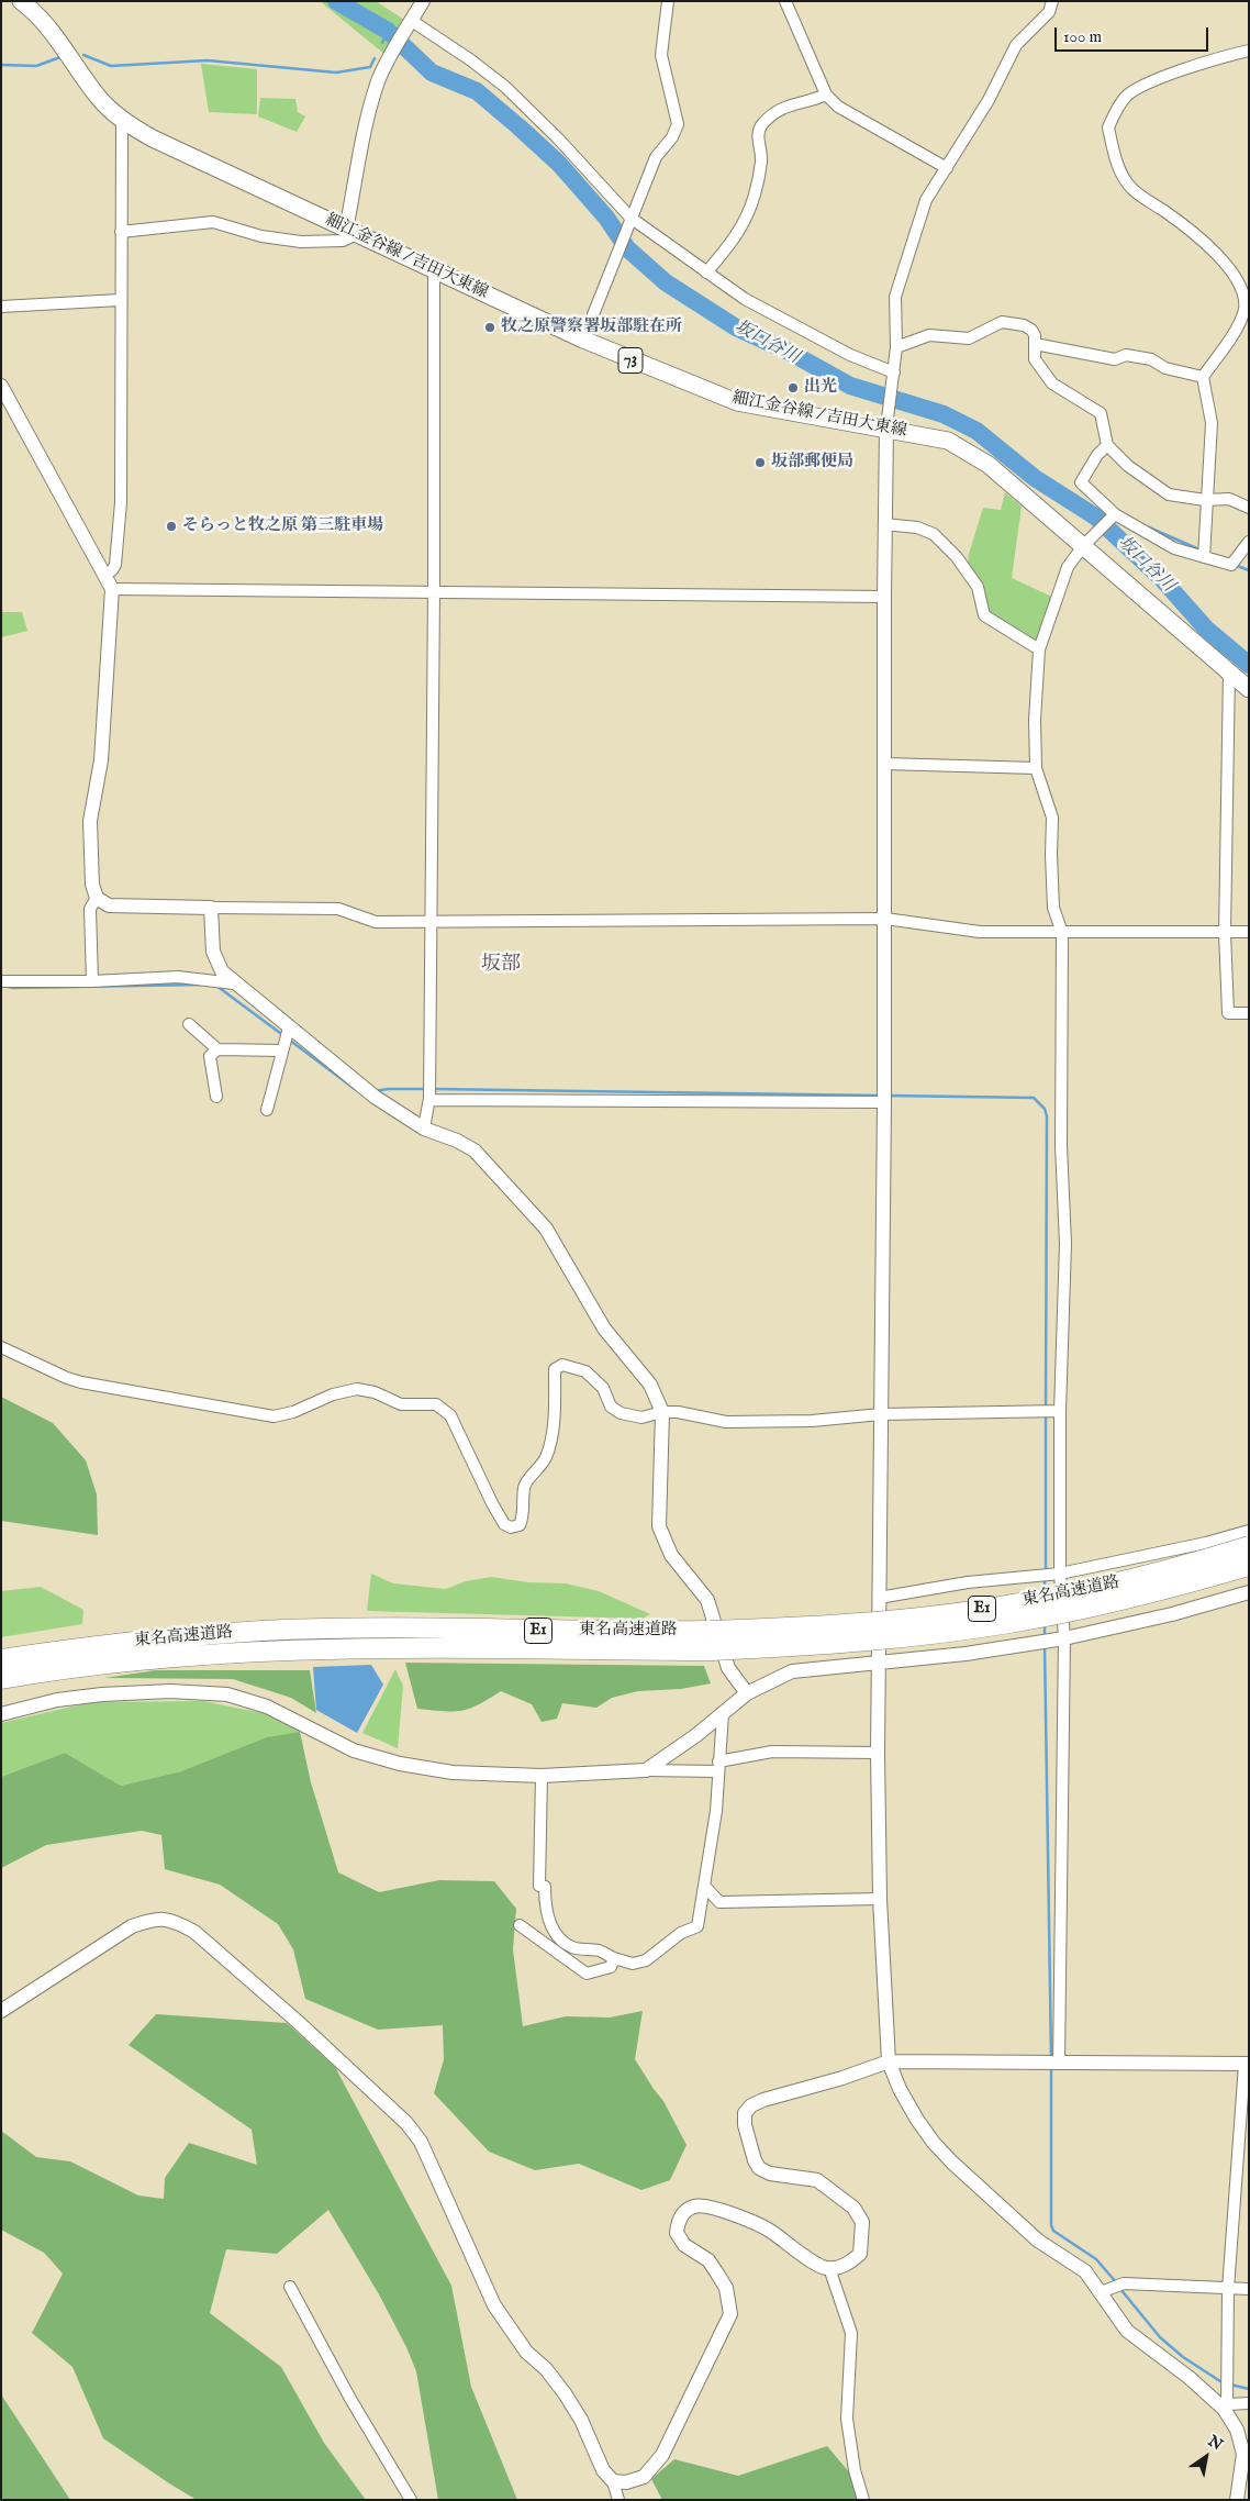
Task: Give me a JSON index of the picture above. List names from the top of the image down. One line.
{"streets":{"highway":["東名高速道路","E1"],"main road":["細江金谷線 / 吉田大東線","73"]},"districts":["坂部"],"water":["坂口谷川"],"places":["牧之原警察署坂部駐在所","出光","坂部郵便局","そらっと牧之原 第三駐車場"],"scale_bar":"100 m","north":"top right"}
